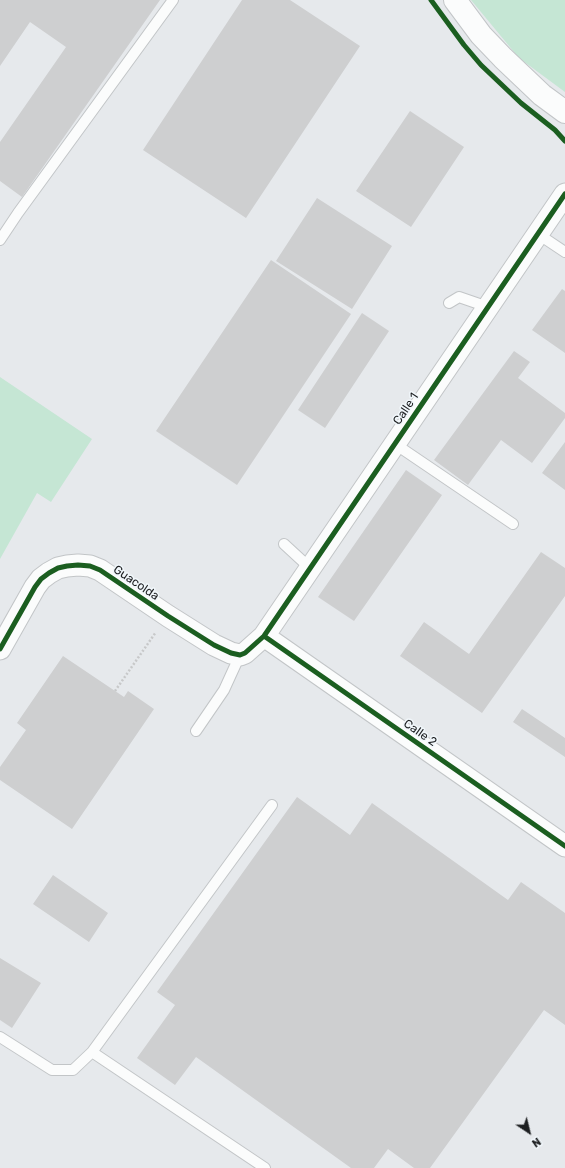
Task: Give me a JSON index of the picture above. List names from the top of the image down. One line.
{"streets":{"street":["Calle 1","Guacolda","Calle 2"]},"crossings":[["Calle 1","Calle 2"]],"north":"bottom right"}
